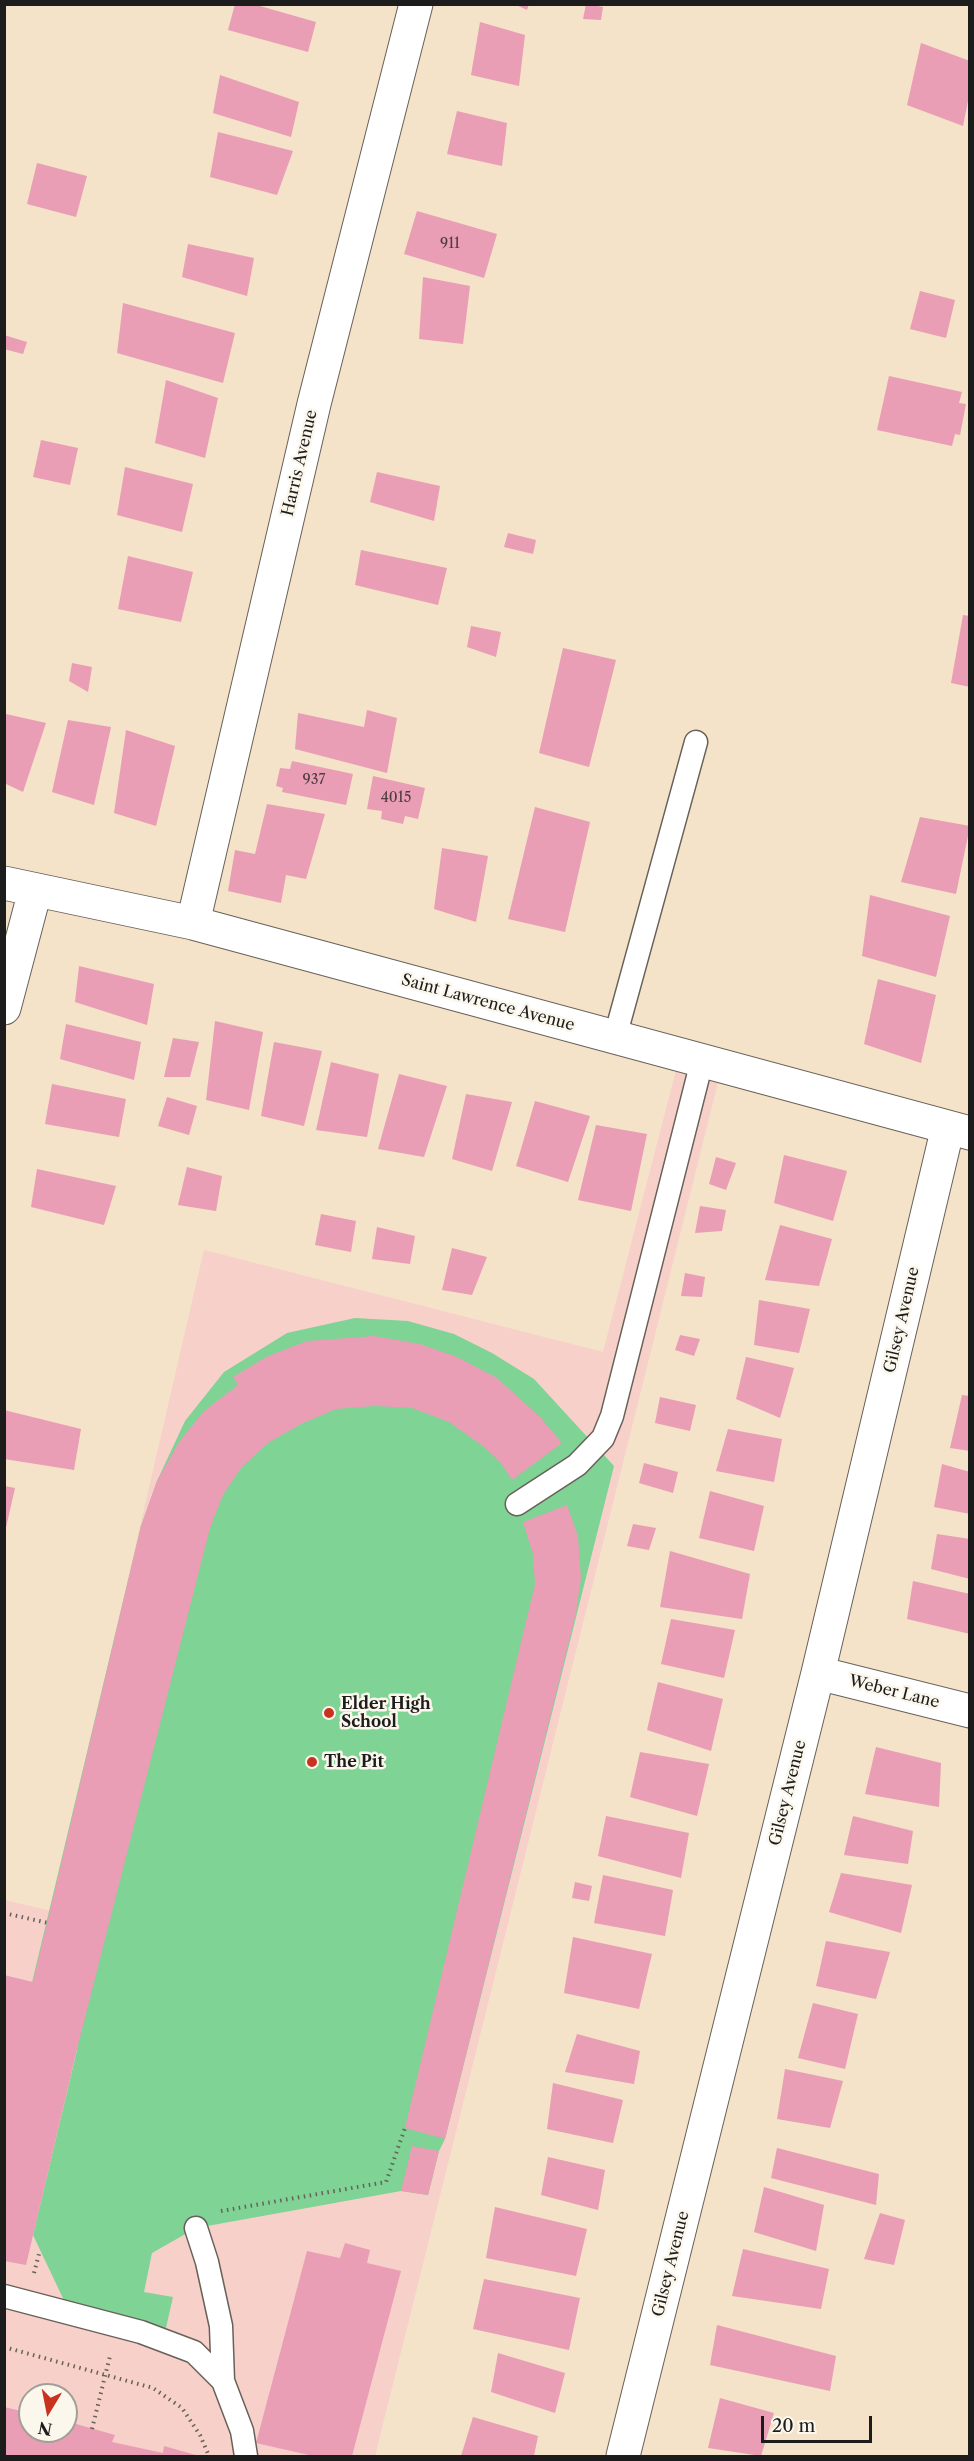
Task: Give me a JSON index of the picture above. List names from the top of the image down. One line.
{"streets":{"street":["Harris Avenue","Saint Lawrence Avenue","Gilsey Avenue","Weber Lane"]},"crossings":[["Harris Avenue","Saint Lawrence Avenue"],["Saint Lawrence Avenue","Gilsey Avenue"],["Gilsey Avenue","Weber Lane"]],"places":["Elder High School","The Pit"],"house_numbers":["911","937","4015"],"scale_bar":"20 m","north":"bottom"}
